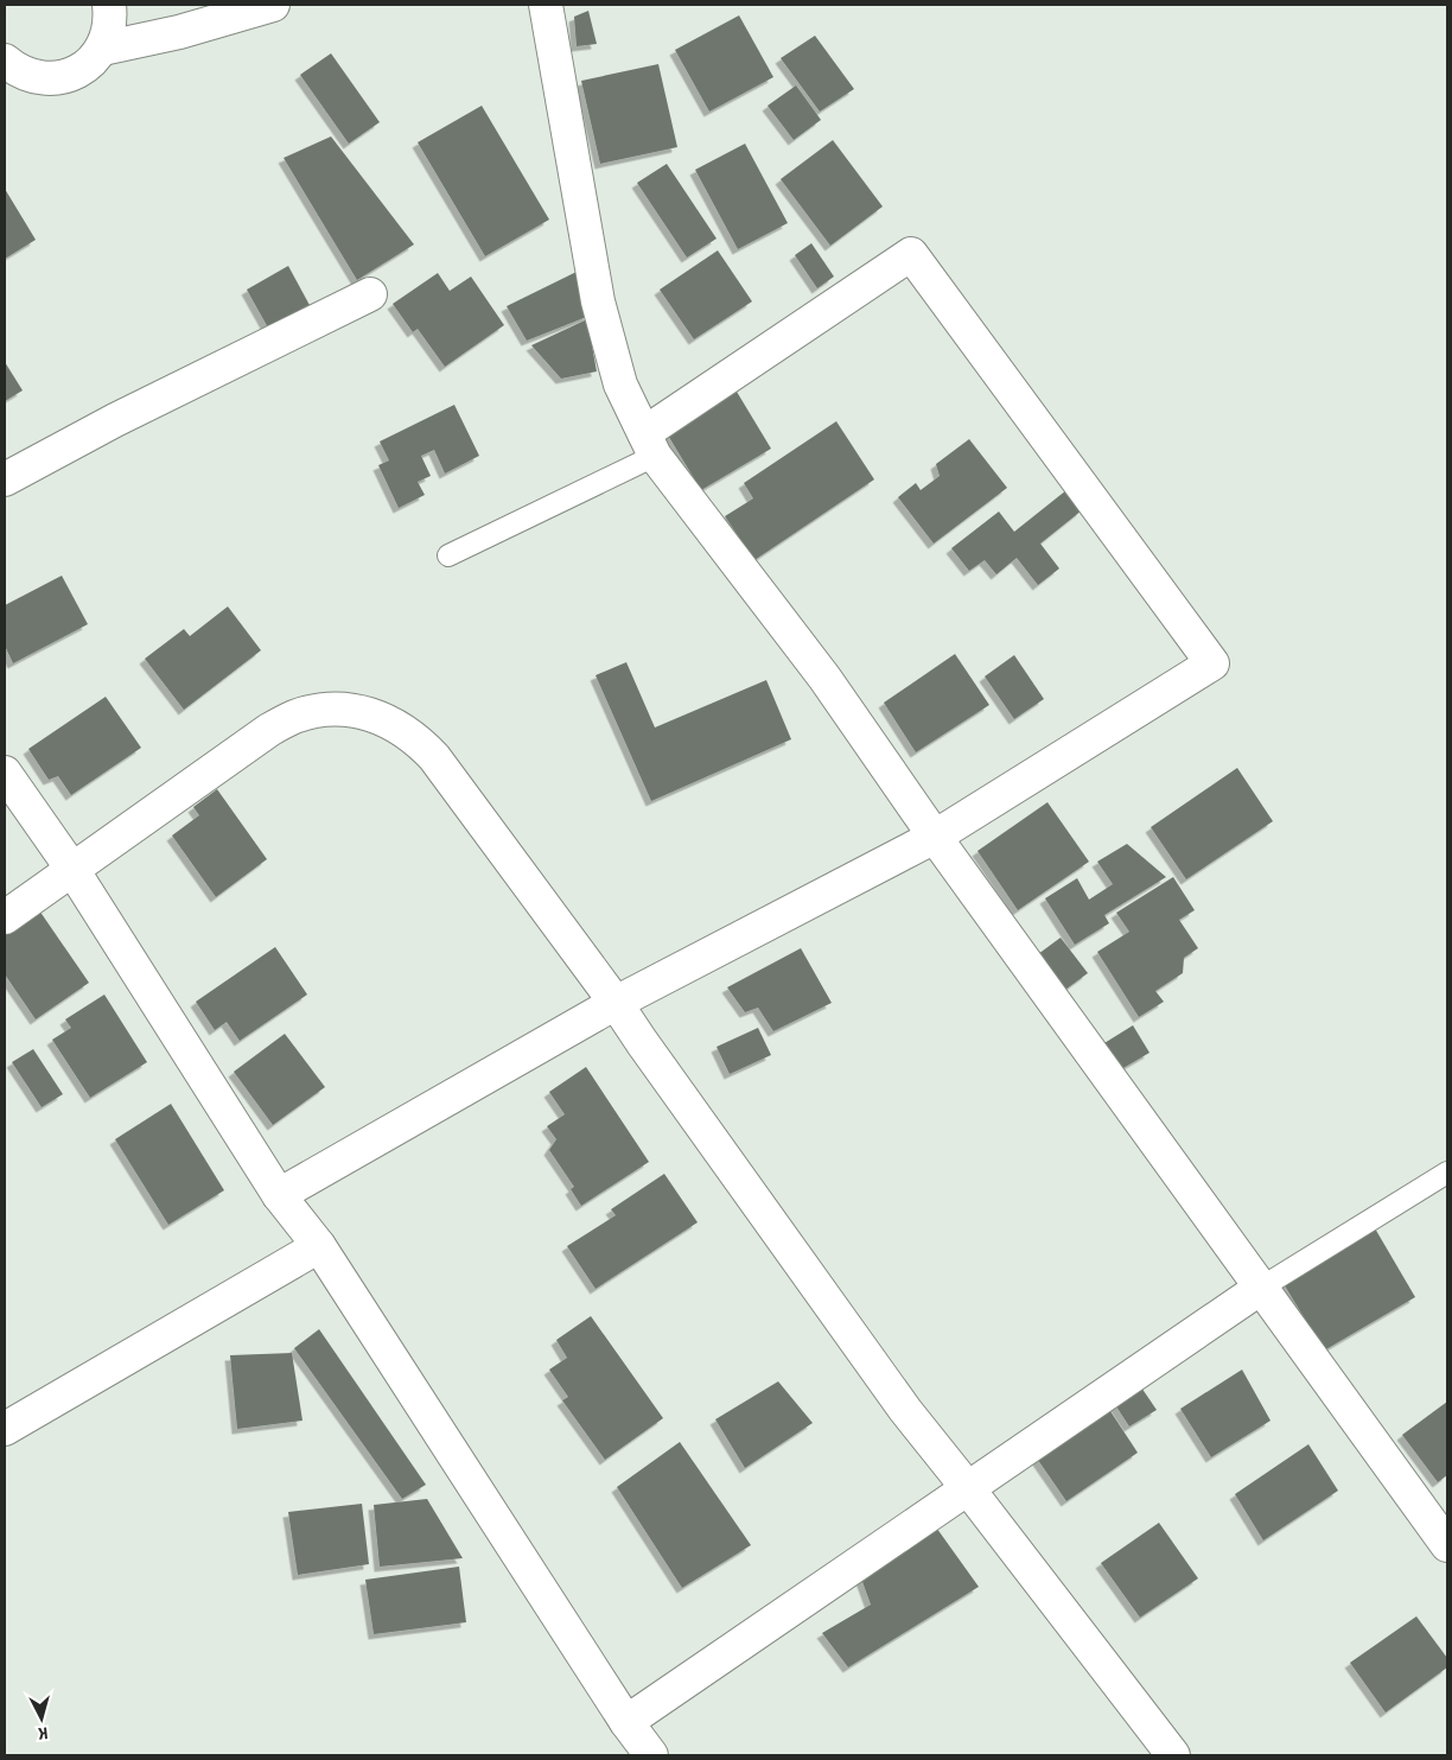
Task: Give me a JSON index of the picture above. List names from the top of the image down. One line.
{"north":"bottom"}
